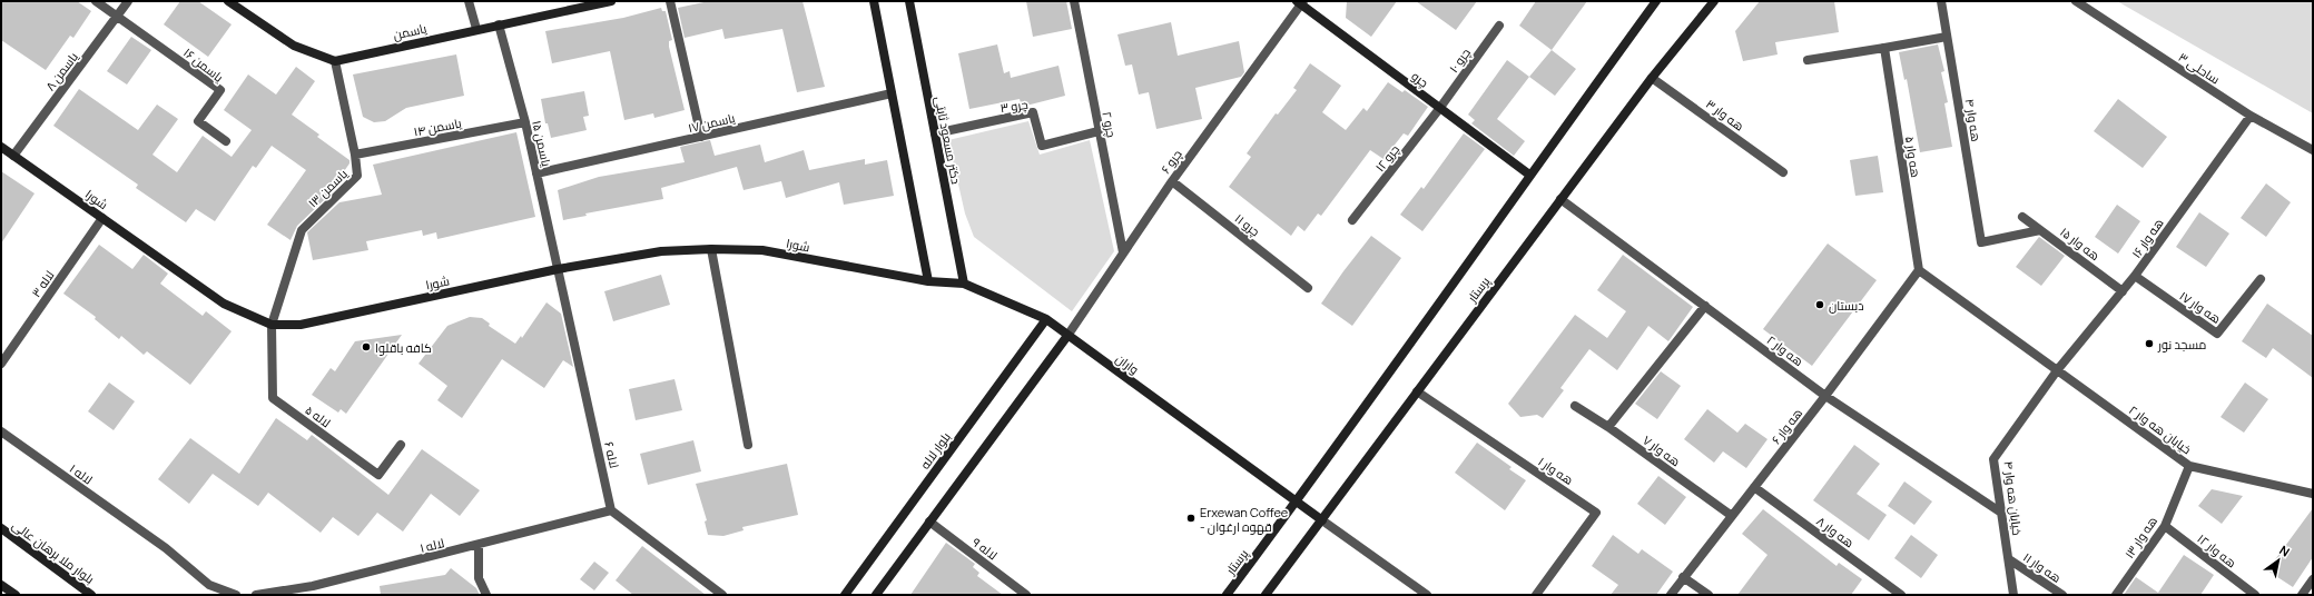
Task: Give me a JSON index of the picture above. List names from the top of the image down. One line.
{"streets":{"street":["یاسمن","چرو ۱۰","یاسمن ۱۶","ساحلی ۳","یاسمن ۸","چرو","چرو ۳","هه وار ۳","هه وار ۴","یاسمن ۱۷","چرو ۲","یاسمن ۱۴","دکتر مسعود ثابتی","یاسمن ۱۵","هه وار ۵","چرو ۱۲","چرو ۶","یاسمن ۱۳","شورا","چرو ۱۱","هه وار ۱۶","هه وار ۱۵","لاله ۳","پرستار","هه وار ۱۷","هه وار ۲","واران","لاله ۵","هه وار ۶","خیابان هه وار ۲","بلوار لاله","هه وار ۷","لاله ۶","هه وار ۱","لاله ۱","خیابان هه وار ۴","هه وار ۸","هه وار ۱۳","لاله ۹","هه وار ۱۲","بلوار ملا برهان عالی","هه وار ۱۱"]},"crossings":[["یاسمن","یاسمن ۱۵"],["یاسمن","یاسمن ۱۳"],["چرو ۱۰","چرو"],["چرو ۱۰","چرو ۱۲"],["یاسمن ۱۶","یاسمن ۸"],["ساحلی ۳","هه وار ۱۶"],["یاسمن ۸","شورا"],["چرو","چرو ۱۲"],["چرو","چرو ۶"],["چرو","پرستار"],["چرو ۳","چرو ۲"],["چرو ۳","دکتر مسعود ثابتی"],["هه وار ۳","پرستار"],["هه وار ۴","هه وار ۱۵"],["یاسمن ۱۷","یاسمن ۱۵"],["چرو ۲","چرو ۶"],["یاسمن ۱۴","یاسمن ۱۵"],["یاسمن ۱۴","یاسمن ۱۳"],["دکتر مسعود ثابتی","واران"],["یاسمن ۱۵","شورا"],["یاسمن ۱۵","لاله ۶"],["هه وار ۵","هه وار ۶"],["هه وار ۵","خیابان هه وار ۲"],["چرو ۶","چرو ۱۱"],["چرو ۶","واران"],["یاسمن ۱۳","شورا"],["یاسمن ۱۳","لاله ۵"],["شورا","لاله ۳"],["شورا","واران"],["شورا","لاله ۵"],["شورا","لاله ۶"],["هه وار ۱۶","هه وار ۱۵"],["هه وار ۱۶","هه وار ۱۷"],["هه وار ۱۶","خیابان هه وار ۲"],["هه وار ۱۶","خیابان هه وار ۴"],["پرستار","هه وار ۲"],["پرستار","واران"],["پرستار","هه وار ۱"],["هه وار ۲","هه وار ۶"],["هه وار ۲","خیابان هه وار ۴"],["واران","بلوار لاله"],["هه وار ۶","خیابان هه وار ۲"],["هه وار ۶","هه وار ۷"],["هه وار ۶","هه وار ۸"],["خیابان هه وار ۲","خیابان هه وار ۴"],["خیابان هه وار ۲","هه وار ۱۳"],["لاله ۶","لاله ۱"],["خیابان هه وار ۴","هه وار ۱۱"],["هه وار ۱۳","هه وار ۱۲"]],"places":["دبستان","مسجد نور","کافه باقلوا","Erxewan Coffee - قهوه ارغوان"],"north":"top right"}
